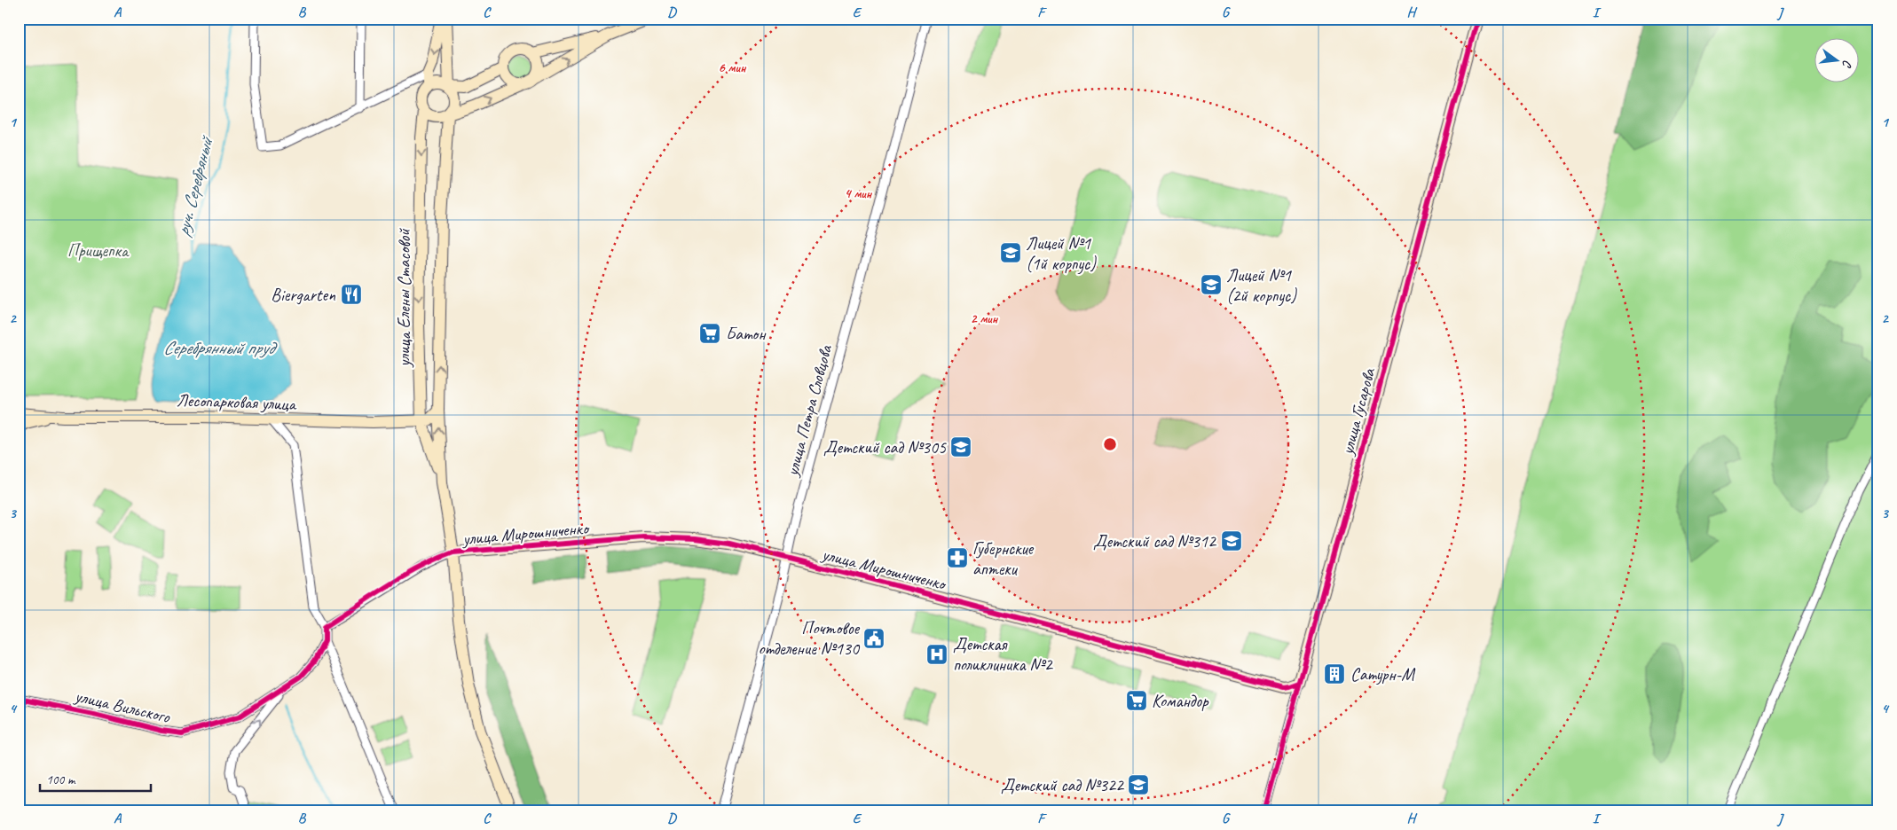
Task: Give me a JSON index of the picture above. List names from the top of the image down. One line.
{"streets":{"street":["улица Елены Стасовой","Лесопарковая улица","улица Петра Словцова","улица Гусарова","улица Мирошниченко","улица Вильского"]},"crossings":[["улица Елены Стасовой","Лесопарковая улица"],["улица Елены Стасовой","улица Мирошниченко"],["улица Петра Словцова","улица Мирошниченко"],["улица Гусарова","улица Мирошниченко"]],"water":["руч. Серебряный","Серебрянный пруд"],"parks":["Прищепка"],"places":{"school or university":["Лицей №1 (1й корпус)","Лицей №1 (2й корпус)","Детский сад №305","Детский сад №312","Детский сад №322"],"restaurant":["Biergarten"],"supermarket":["Батон","Командор"],"pharmacy":["Губернские аптеки"],"public building":["Почтовое отделение №130"],"hospital":["Детская поликлиника №2"],"building":["Сатурн-М"]},"scale_bar":"100 m","north":"right","grid":{"columns":["A","B","C","D","E","F","G","H","I","J"],"rows":["1","2","3","4"]},"rings":["6 мин","4 мин","2 мин"]}
